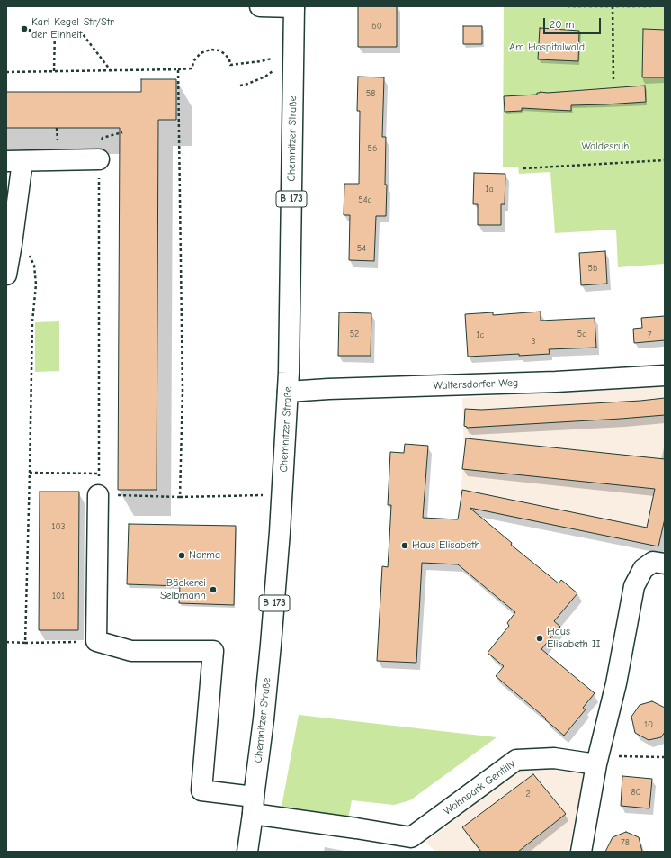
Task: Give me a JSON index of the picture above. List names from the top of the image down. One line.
{"streets":{"street":["Chemnitzer Straße","B 173","Waltersdorfer Weg","Wohnpark Gentilly"]},"crossings":[["Chemnitzer Straße","Waltersdorfer Weg"],["Chemnitzer Straße","Wohnpark Gentilly"]],"parks":["Am Hospitalwald","Waldesruh"],"places":["Karl-Kegel-Str/Str der Einheit","Haus Elisabeth","Norma","Bäckerei Selbmann","Haus Elisabeth II"],"house_numbers":["60","58","56","1a","54a","54","5b","52","5a","1c","7","3","103","101","10","80","2","78"],"scale_bar":"20 m"}
